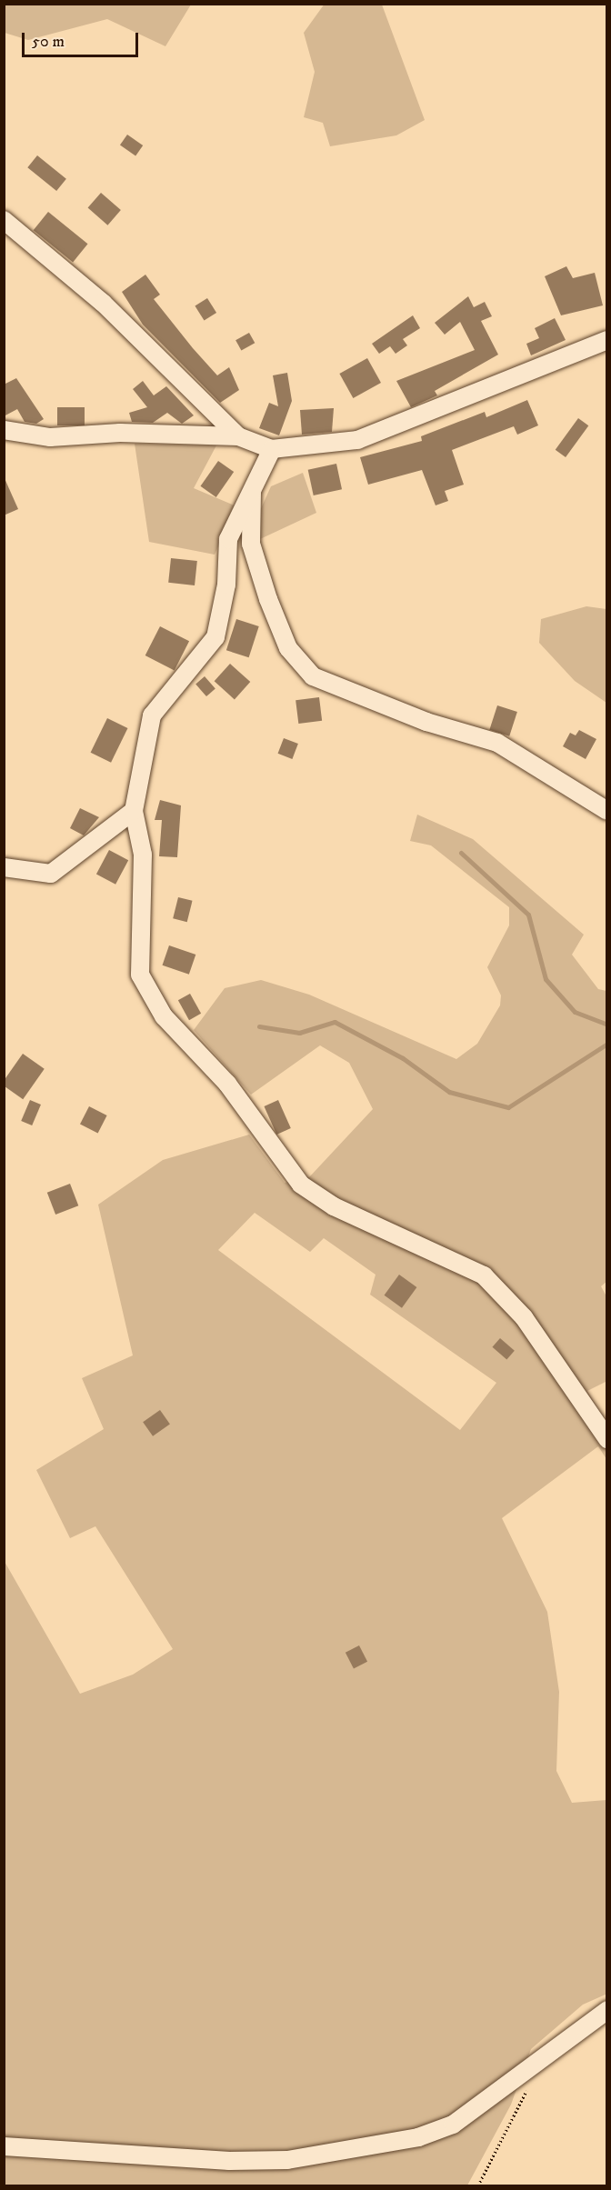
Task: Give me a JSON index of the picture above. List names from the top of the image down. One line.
{"scale_bar":"50 m"}
